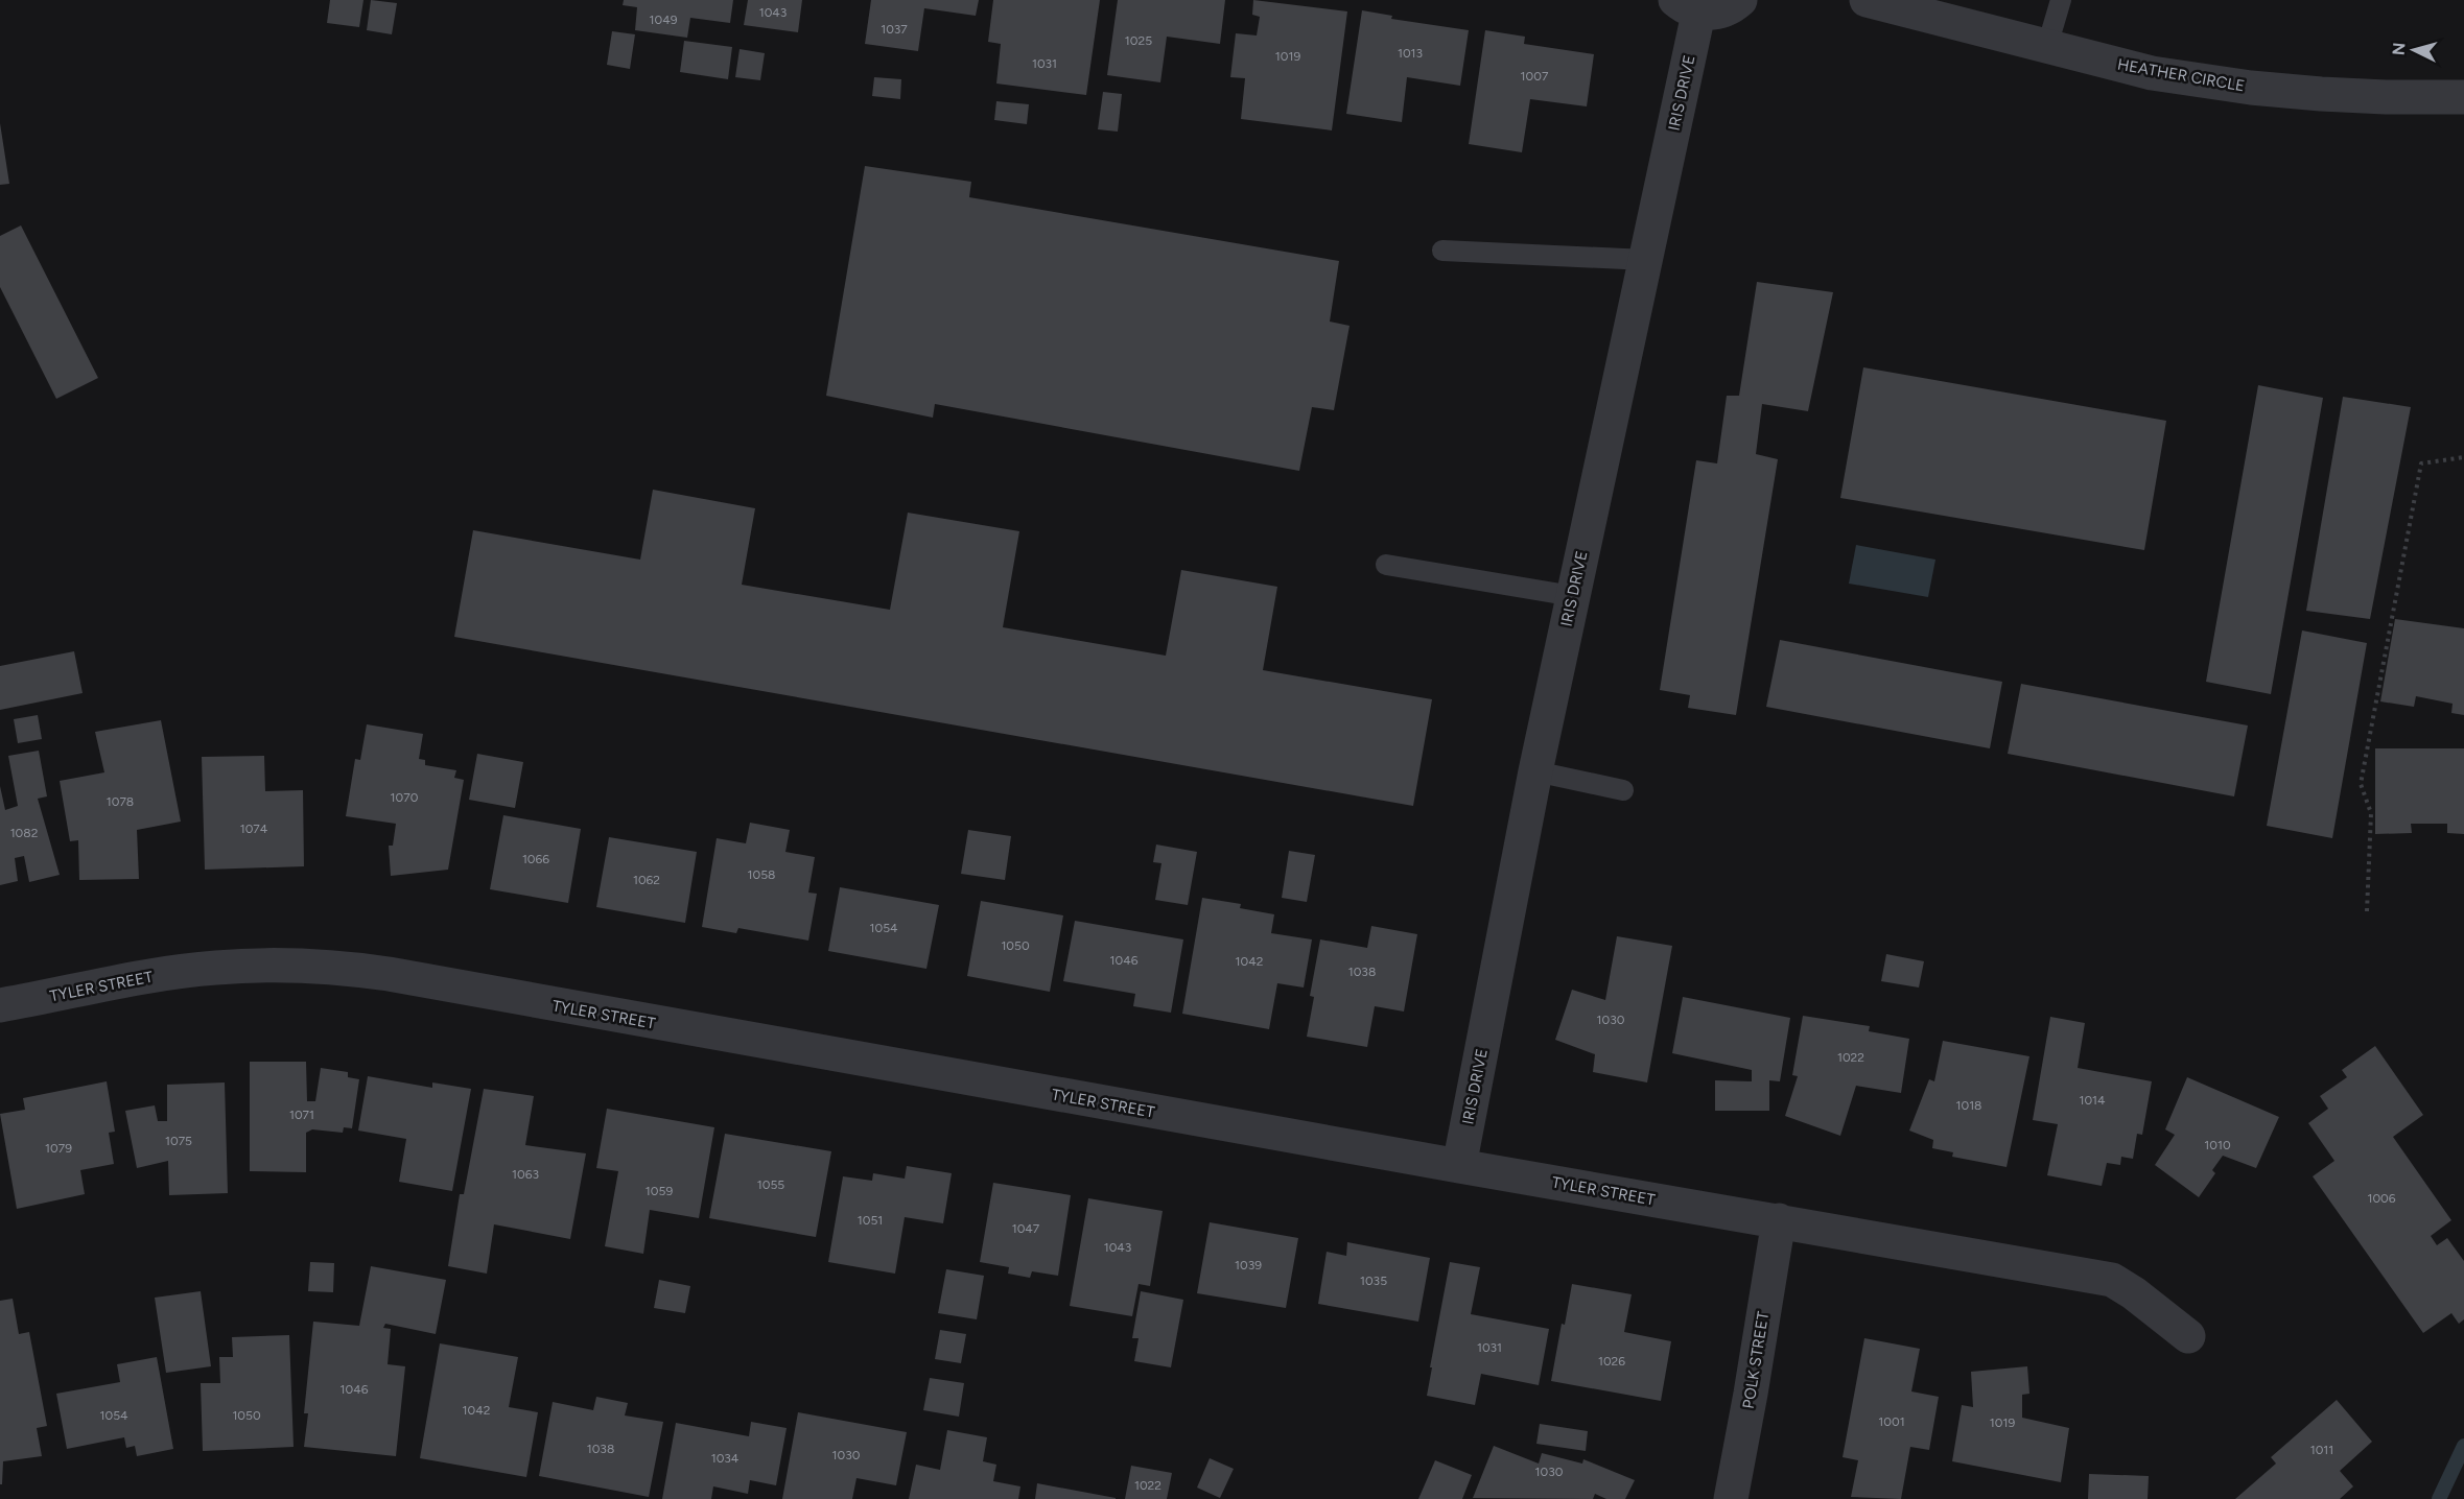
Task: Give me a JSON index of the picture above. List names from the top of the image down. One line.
{"streets":{"street":["HEATHER CIRCLE","IRIS DRIVE","TYLER STREET","POLK STREET"]},"crossings":[["IRIS DRIVE","TYLER STREET"],["TYLER STREET","POLK STREET"]],"house_numbers":["1043","1049","1037","1025","1013","1019","1031","1007","1070","1078","1074","1082","1066","1058","1062","1054","1050","1046","1042","1038","1030","1022","1014","1018","1071","1075","1010","1079","1063","1055","1059","1006","1051","1047","1043","1039","1035","1031","1026","1046","1042","1054","1050","1001","1019","1038","1011","1030","1034","1030","1022"],"north":"left"}
